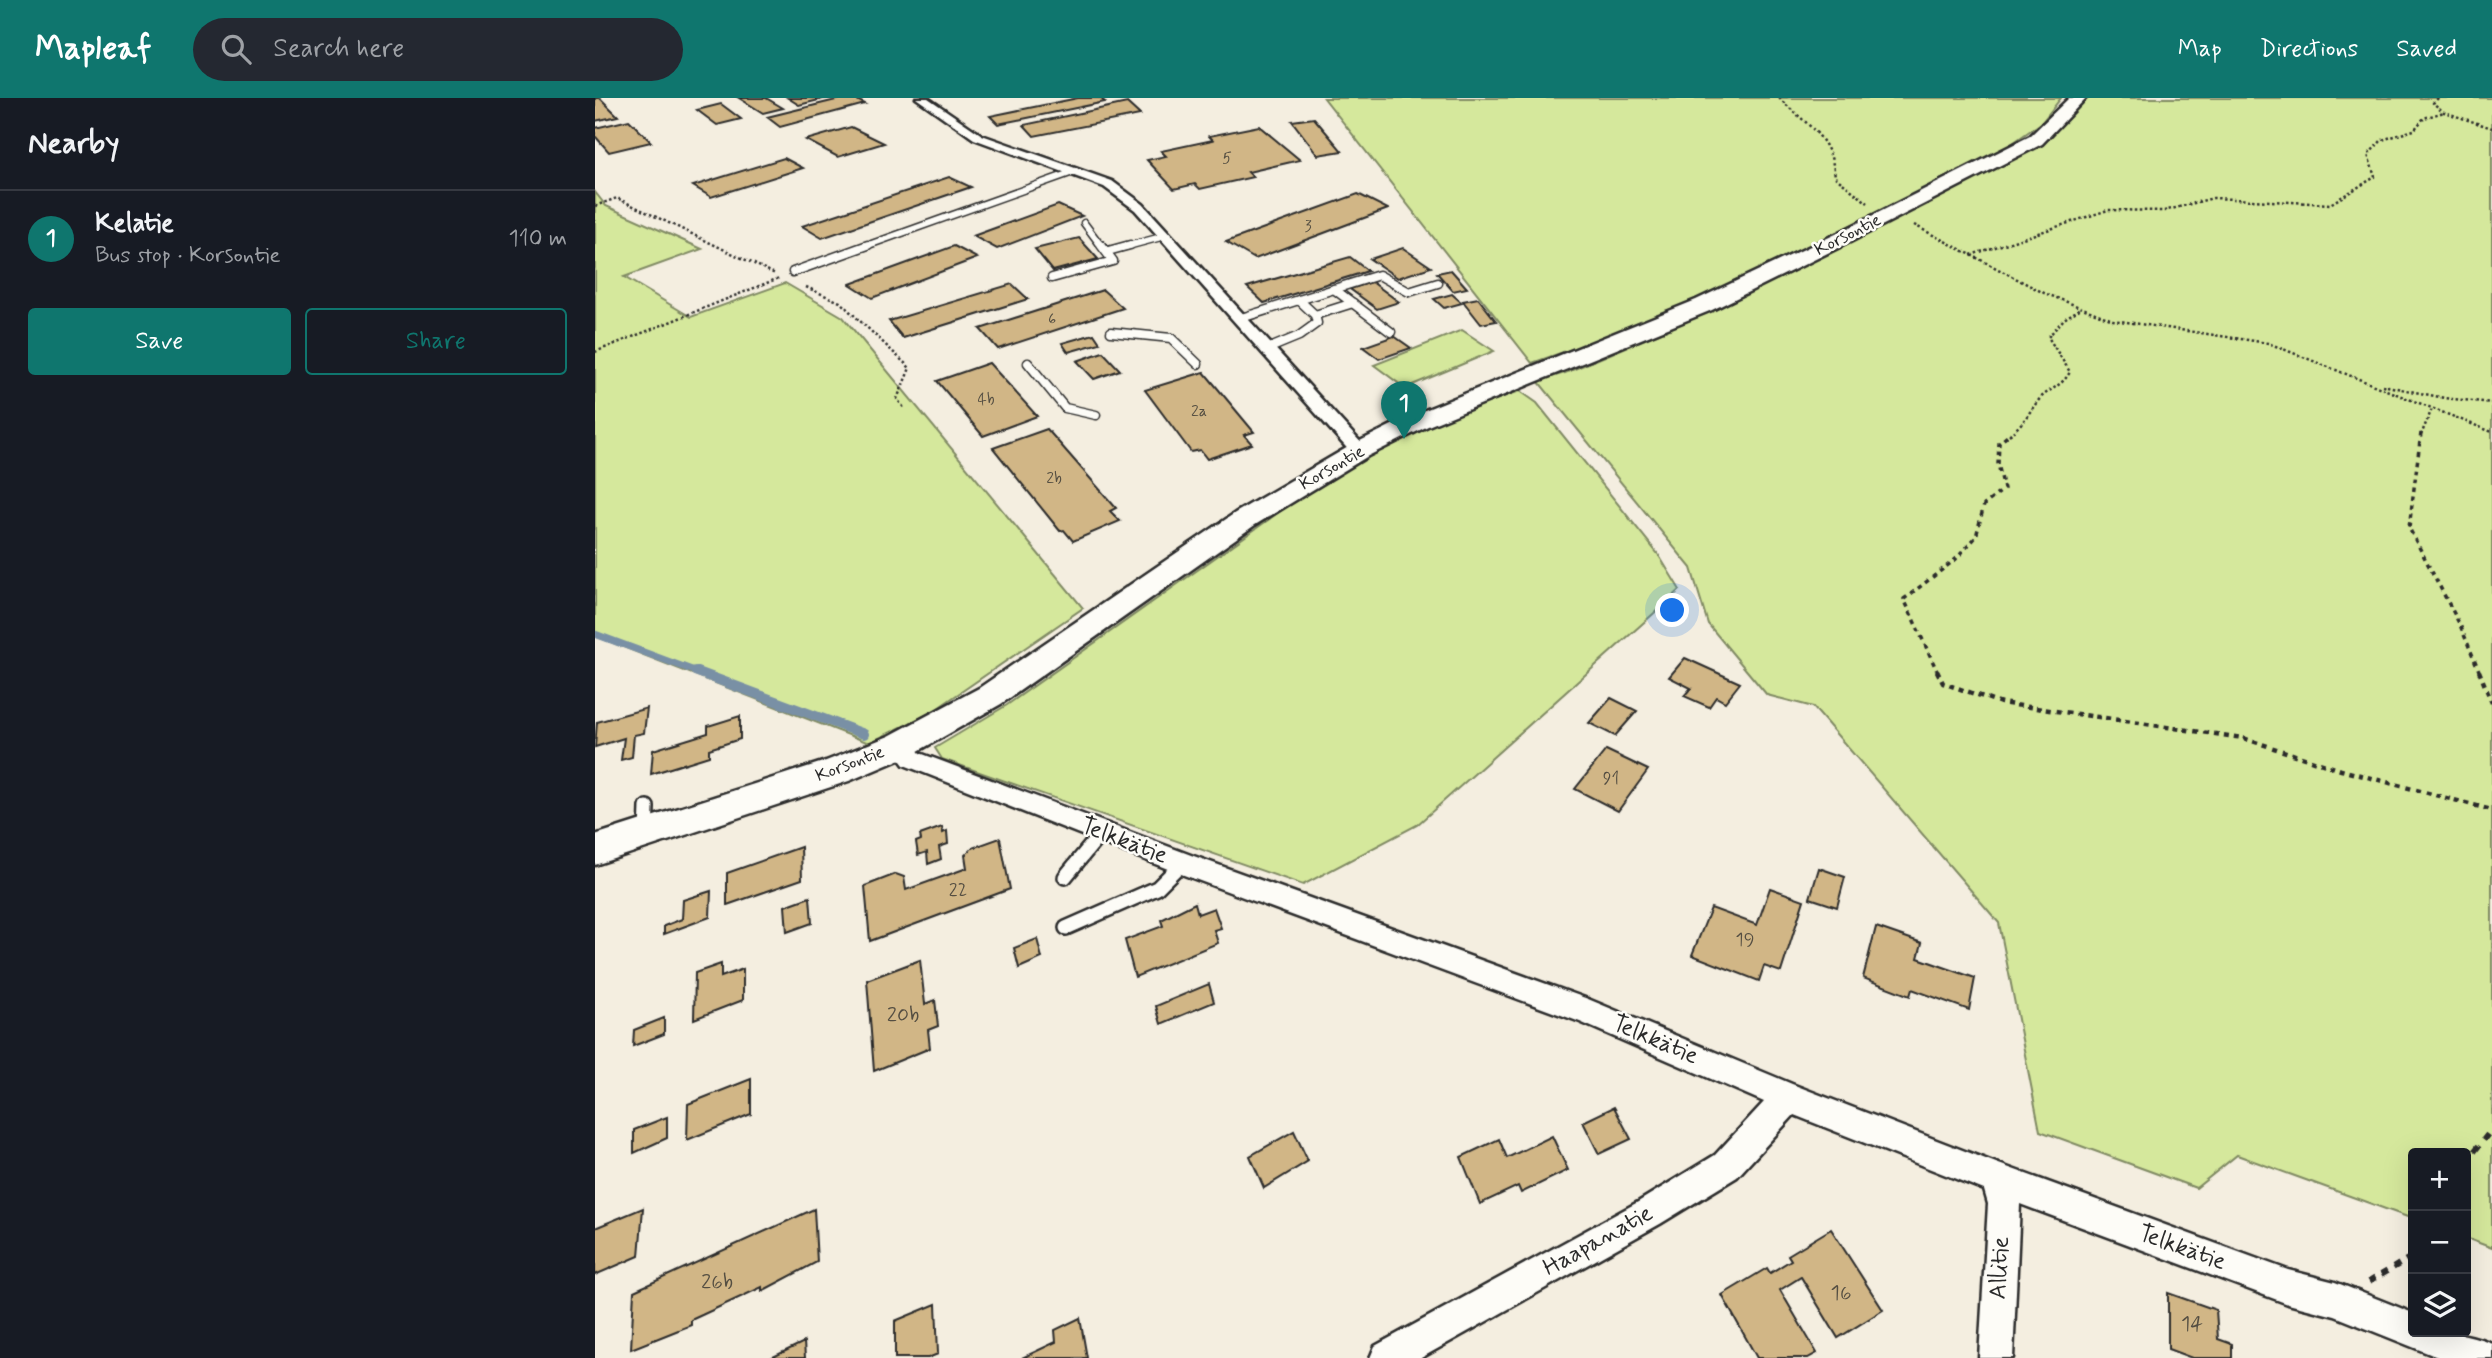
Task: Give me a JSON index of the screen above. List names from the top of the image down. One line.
{"streets":{"main road":["Korsontie"],"street":["Telkkätie","Haapanatie","Allitie"]},"crossings":[["Korsontie","Telkkätie"],["Telkkätie","Haapanatie"],["Telkkätie","Allitie"]],"house_numbers":["5","3","6","4b","2a","2b","91","22","19","20b","26b","16","14"],"page":{"header":"Mapleaf","search":"Search here","nav":["Map","Directions","Saved"],"heading":"Nearby","list":[{"mark":"1","name":"Kelatie","note":"Bus stop · Korsontie","value":"110 m"}],"buttons":["Save","Share"],"pins":"1","map_buttons":["+","−"]}}
